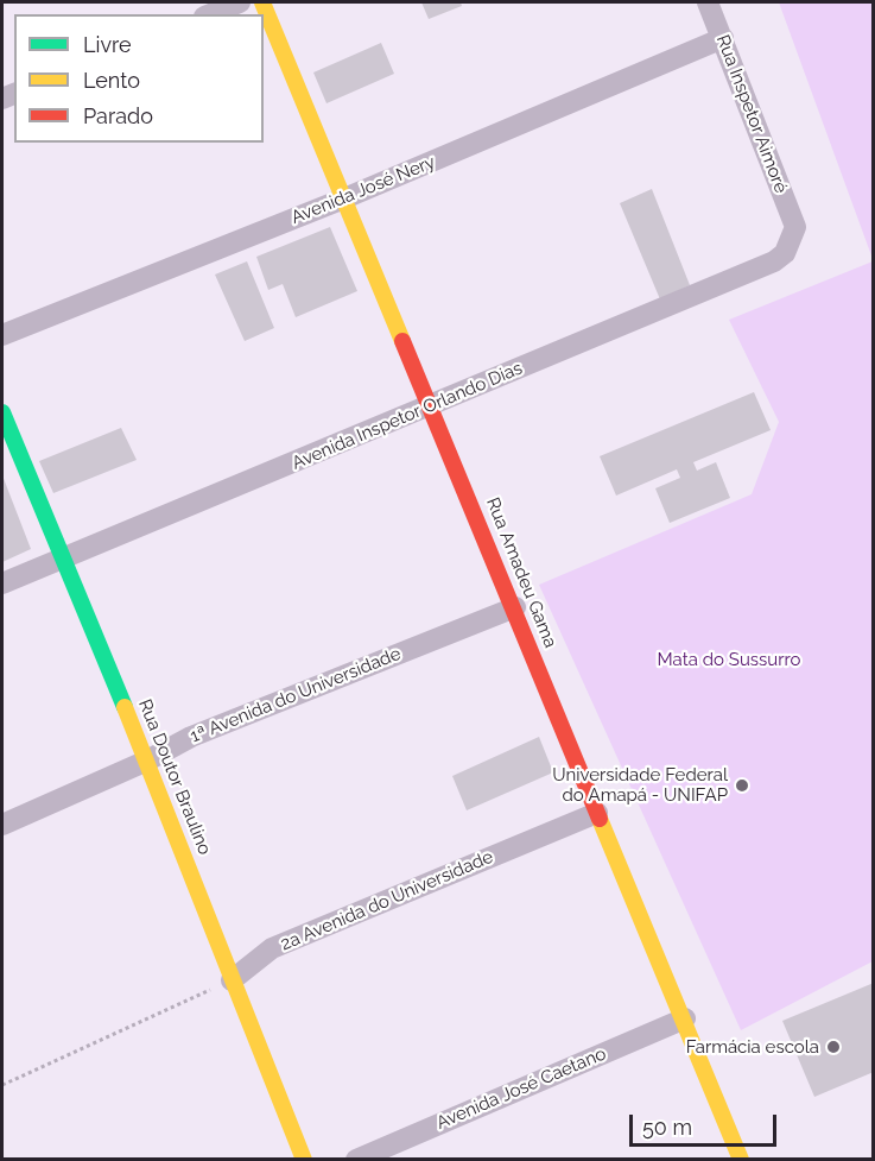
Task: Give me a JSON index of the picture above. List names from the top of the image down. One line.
{"streets":{"street":["Rua Inspetor Aimoré","Avenida José Nery","Avenida Inspetor Orlando Dias","Rua Amadeu Gama","1ª Avenida do Universidade","Rua Doutor Braulino","2a Avenida do Universidade","Avenida José Caetano"]},"crossings":[["Rua Inspetor Aimoré","Avenida José Nery"],["Rua Inspetor Aimoré","Avenida Inspetor Orlando Dias"],["Avenida José Nery","Rua Amadeu Gama"],["Avenida Inspetor Orlando Dias","Rua Amadeu Gama"],["Avenida Inspetor Orlando Dias","Rua Doutor Braulino"],["Rua Amadeu Gama","1ª Avenida do Universidade"],["Rua Amadeu Gama","2a Avenida do Universidade"],["Rua Amadeu Gama","Avenida José Caetano"],["1ª Avenida do Universidade","Rua Doutor Braulino"],["Rua Doutor Braulino","2a Avenida do Universidade"]],"parks":["Mata do Sussurro"],"places":["Universidade Federal do Amapá - UNIFAP","Farmácia escola"],"legend":["Livre","Lento","Parado"],"scale_bar":"50 m"}
